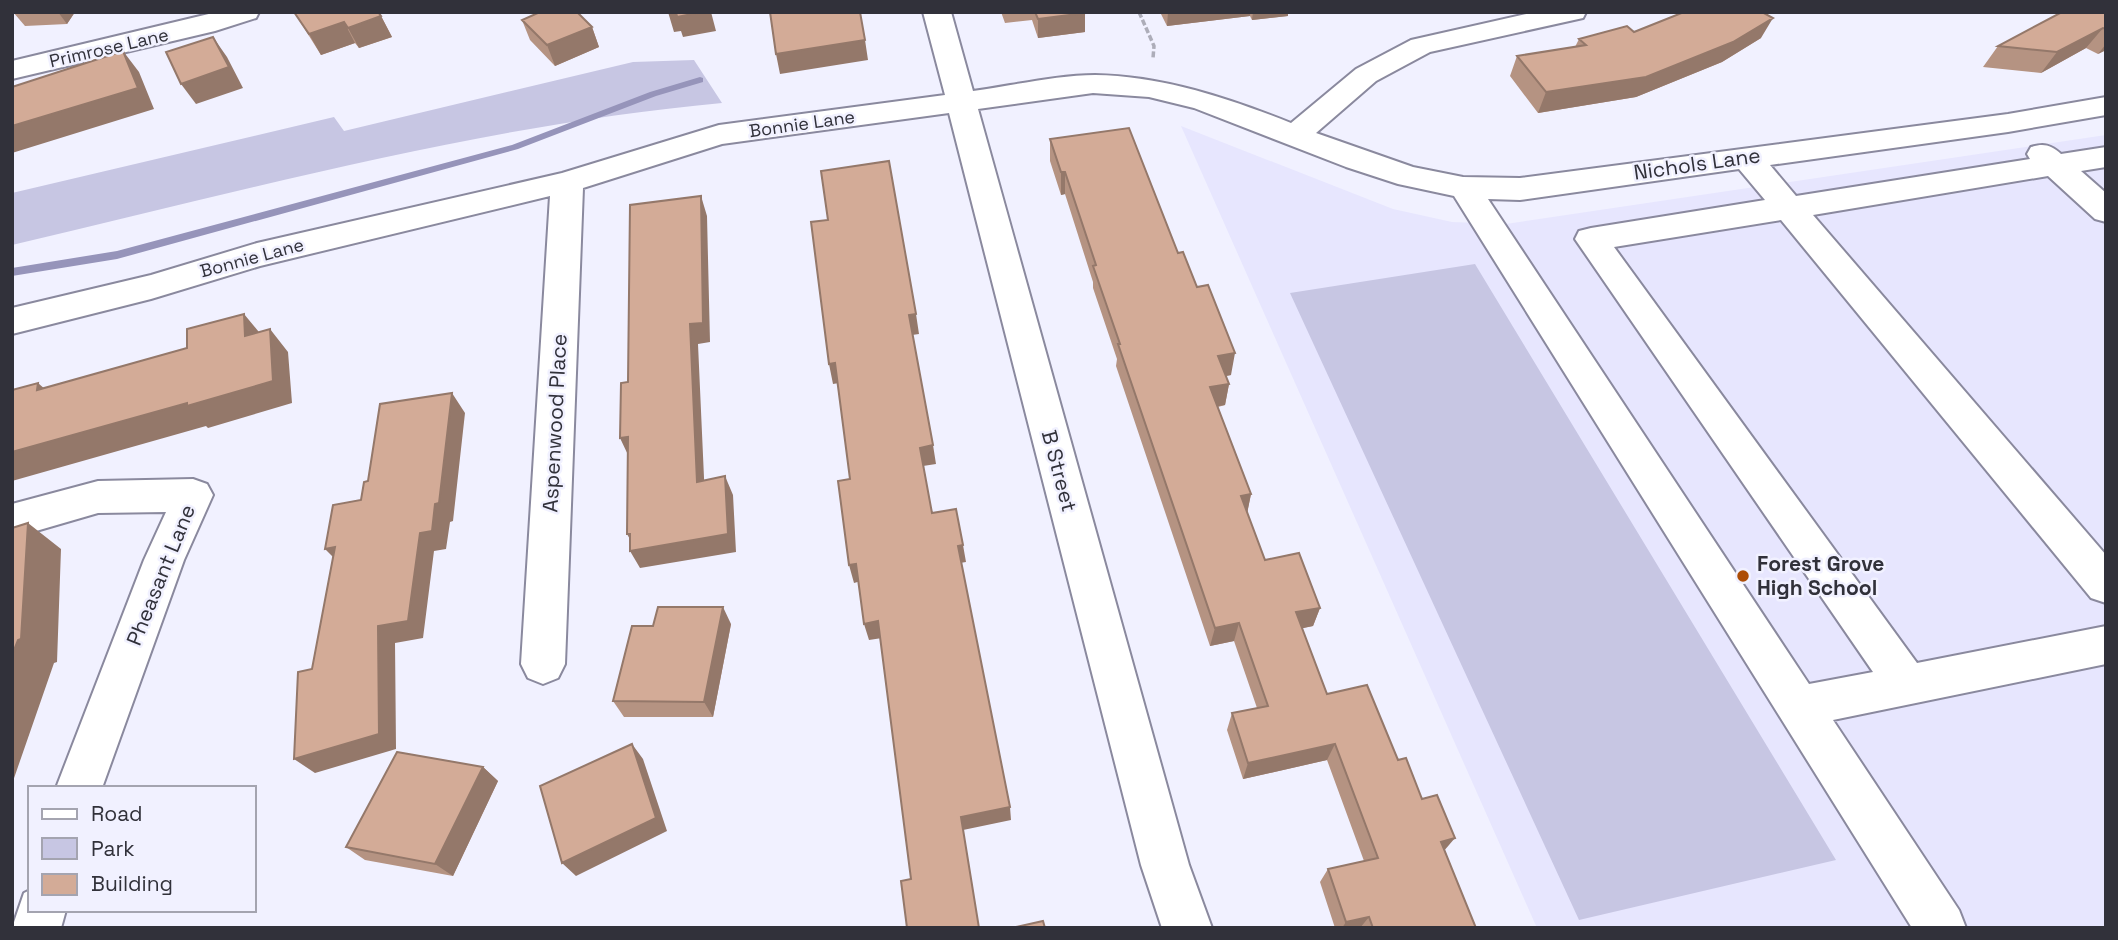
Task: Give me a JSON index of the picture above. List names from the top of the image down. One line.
{"streets":{"street":["Primrose Lane","Bonnie Lane","Nichols Lane","Aspenwood Place","B Street","Pheasant Lane"]},"crossings":[["Bonnie Lane","Nichols Lane"],["Bonnie Lane","Aspenwood Place"],["Bonnie Lane","B Street"]],"places":["Forest Grove High School"],"legend":["Road","Park","Building"]}
